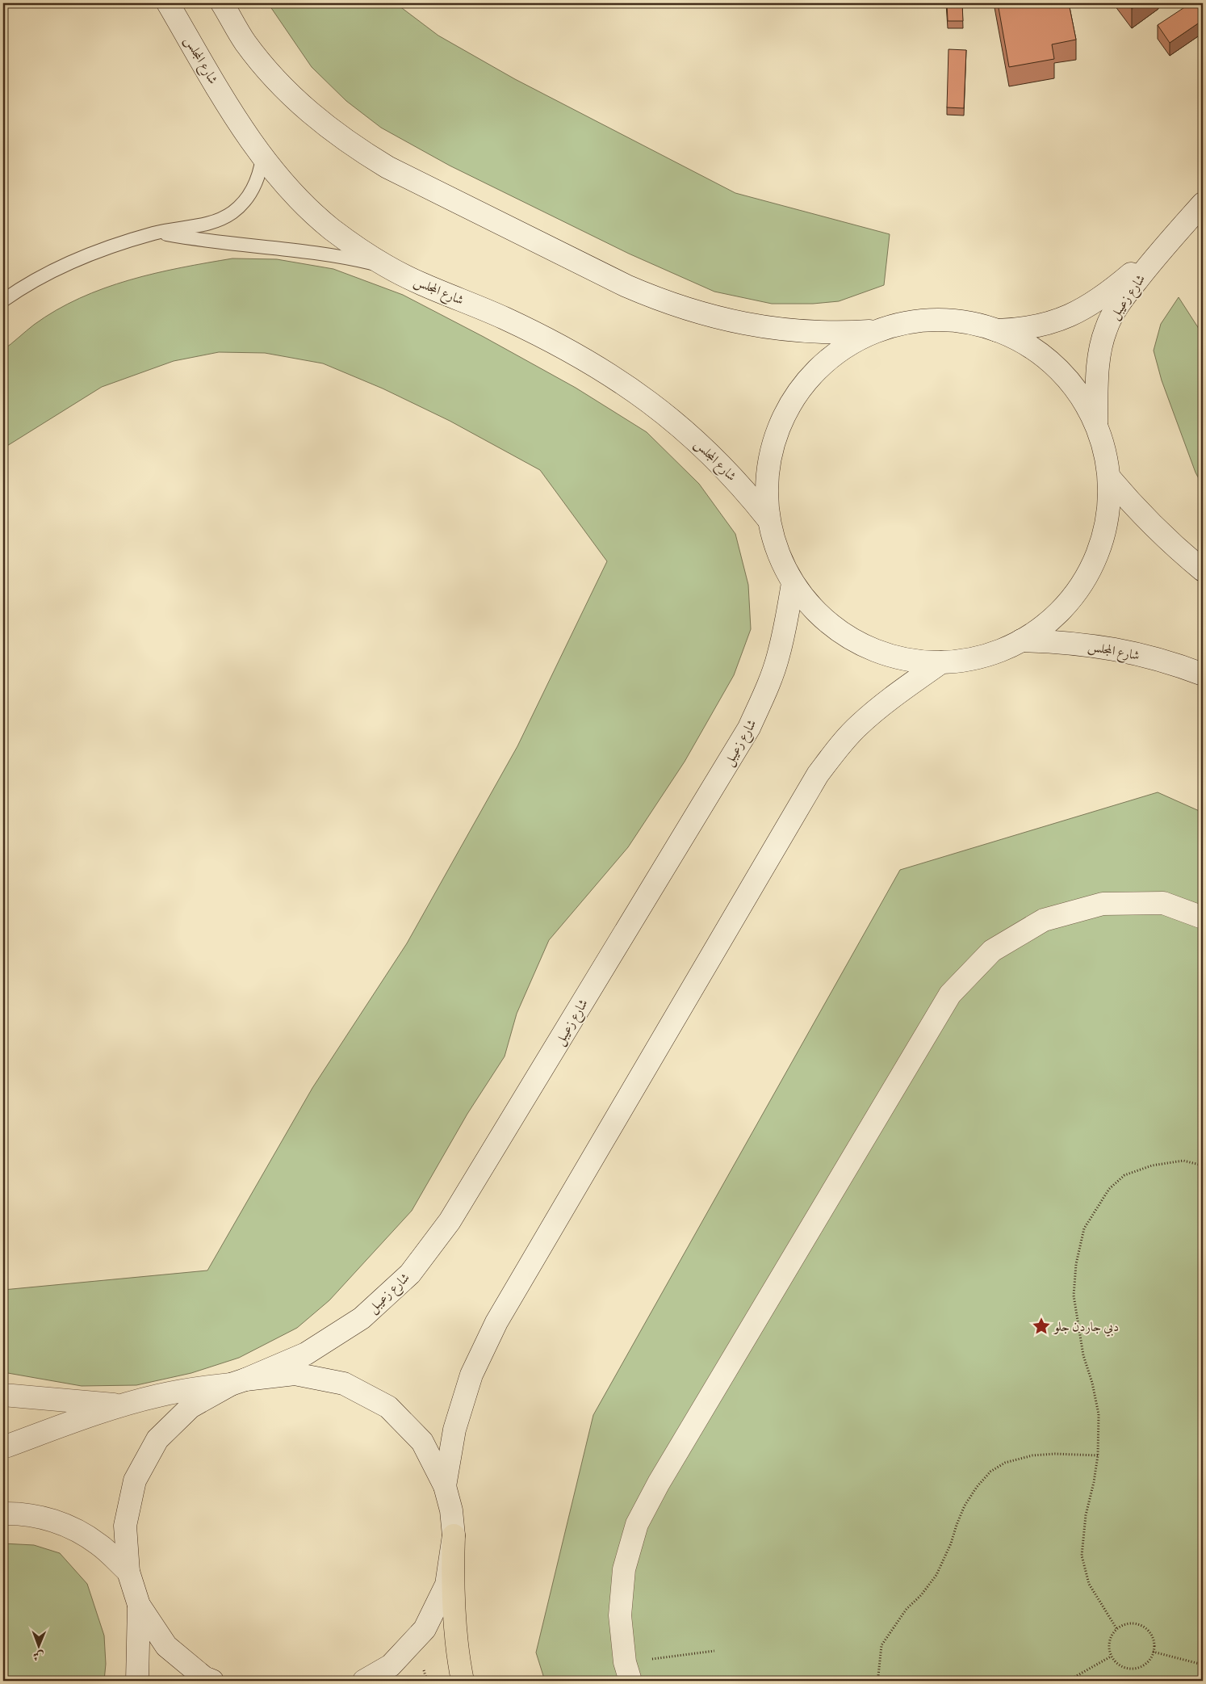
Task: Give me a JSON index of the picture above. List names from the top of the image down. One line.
{"streets":{"main road":["شارع المجلس","شارع زعيبل"]},"places":{"place":["دبي جاردن جلو"]},"north":"bottom"}
